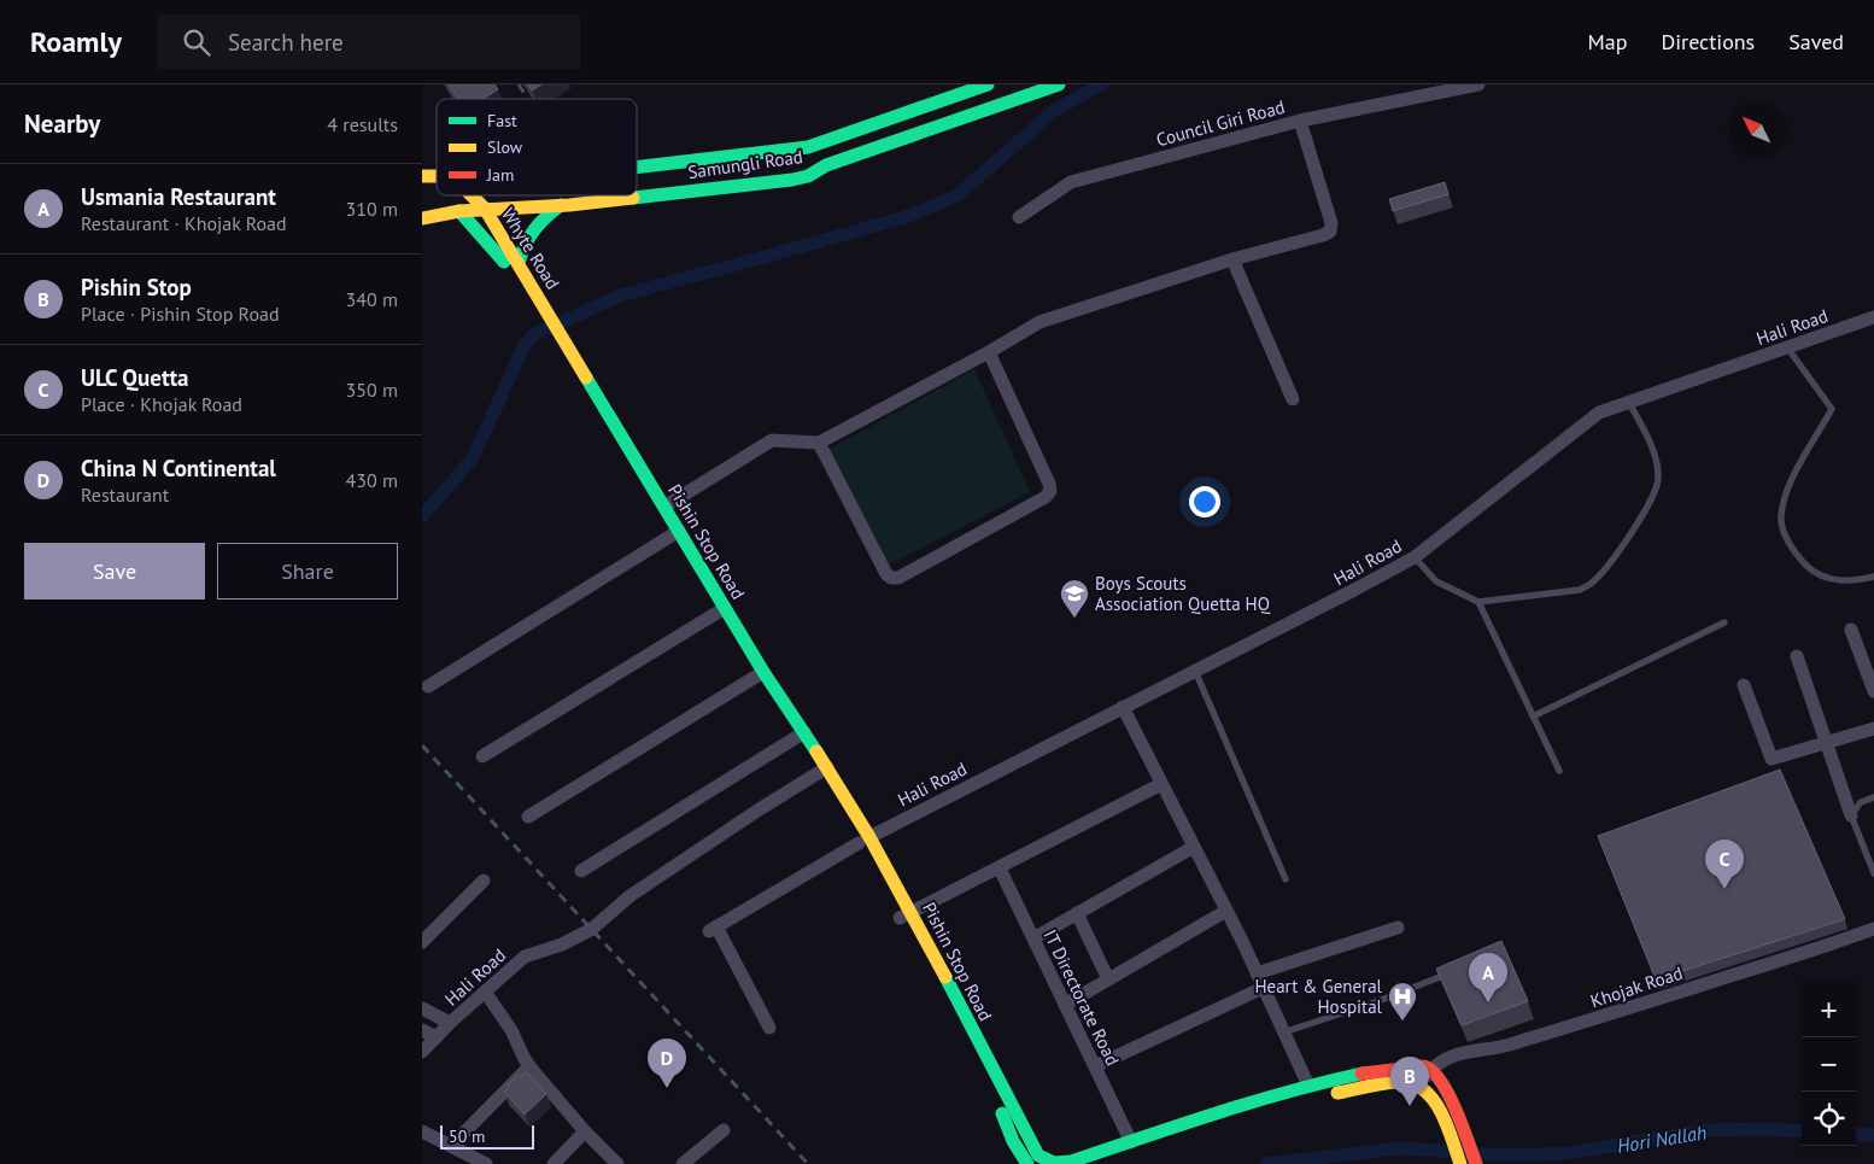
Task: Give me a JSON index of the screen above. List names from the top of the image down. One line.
{"streets":{"main road":["Samungli Road","Whyte Road","Pishin Stop Road"],"street":["Council Giri Road","Hali Road","Khojak Road","IT Directorate Road"]},"crossings":[["Samungli Road","Whyte Road"],["Whyte Road","Pishin Stop Road"],["Hali Road","Pishin Stop Road"],["Pishin Stop Road","Khojak Road"],["Pishin Stop Road","IT Directorate Road"]],"water":["Hori Nallah"],"places":{"school or university":["Boys Scouts Association Quetta HQ"],"hospital":["Heart & General Hospital"]},"legend":["Fast","Slow","Jam"],"scale_bar":"50 m","north":"top left","page":{"header":"Roamly","search":"Search here","nav":["Map","Directions","Saved"],"heading":["Nearby","4 results"],"list":[{"mark":"A","name":"Usmania Restaurant","note":"Restaurant · Khojak Road","value":"310 m"},{"mark":"B","name":"Pishin Stop","note":"Place · Pishin Stop Road","value":"340 m"},{"mark":"C","name":"ULC Quetta","note":"Place · Khojak Road","value":"350 m"},{"mark":"D","name":"China N Continental","note":"Restaurant","value":"430 m"}],"buttons":["Save","Share"],"pins":["C","A","D","B"],"map_buttons":["+","−"],"scale":"50 m"}}
